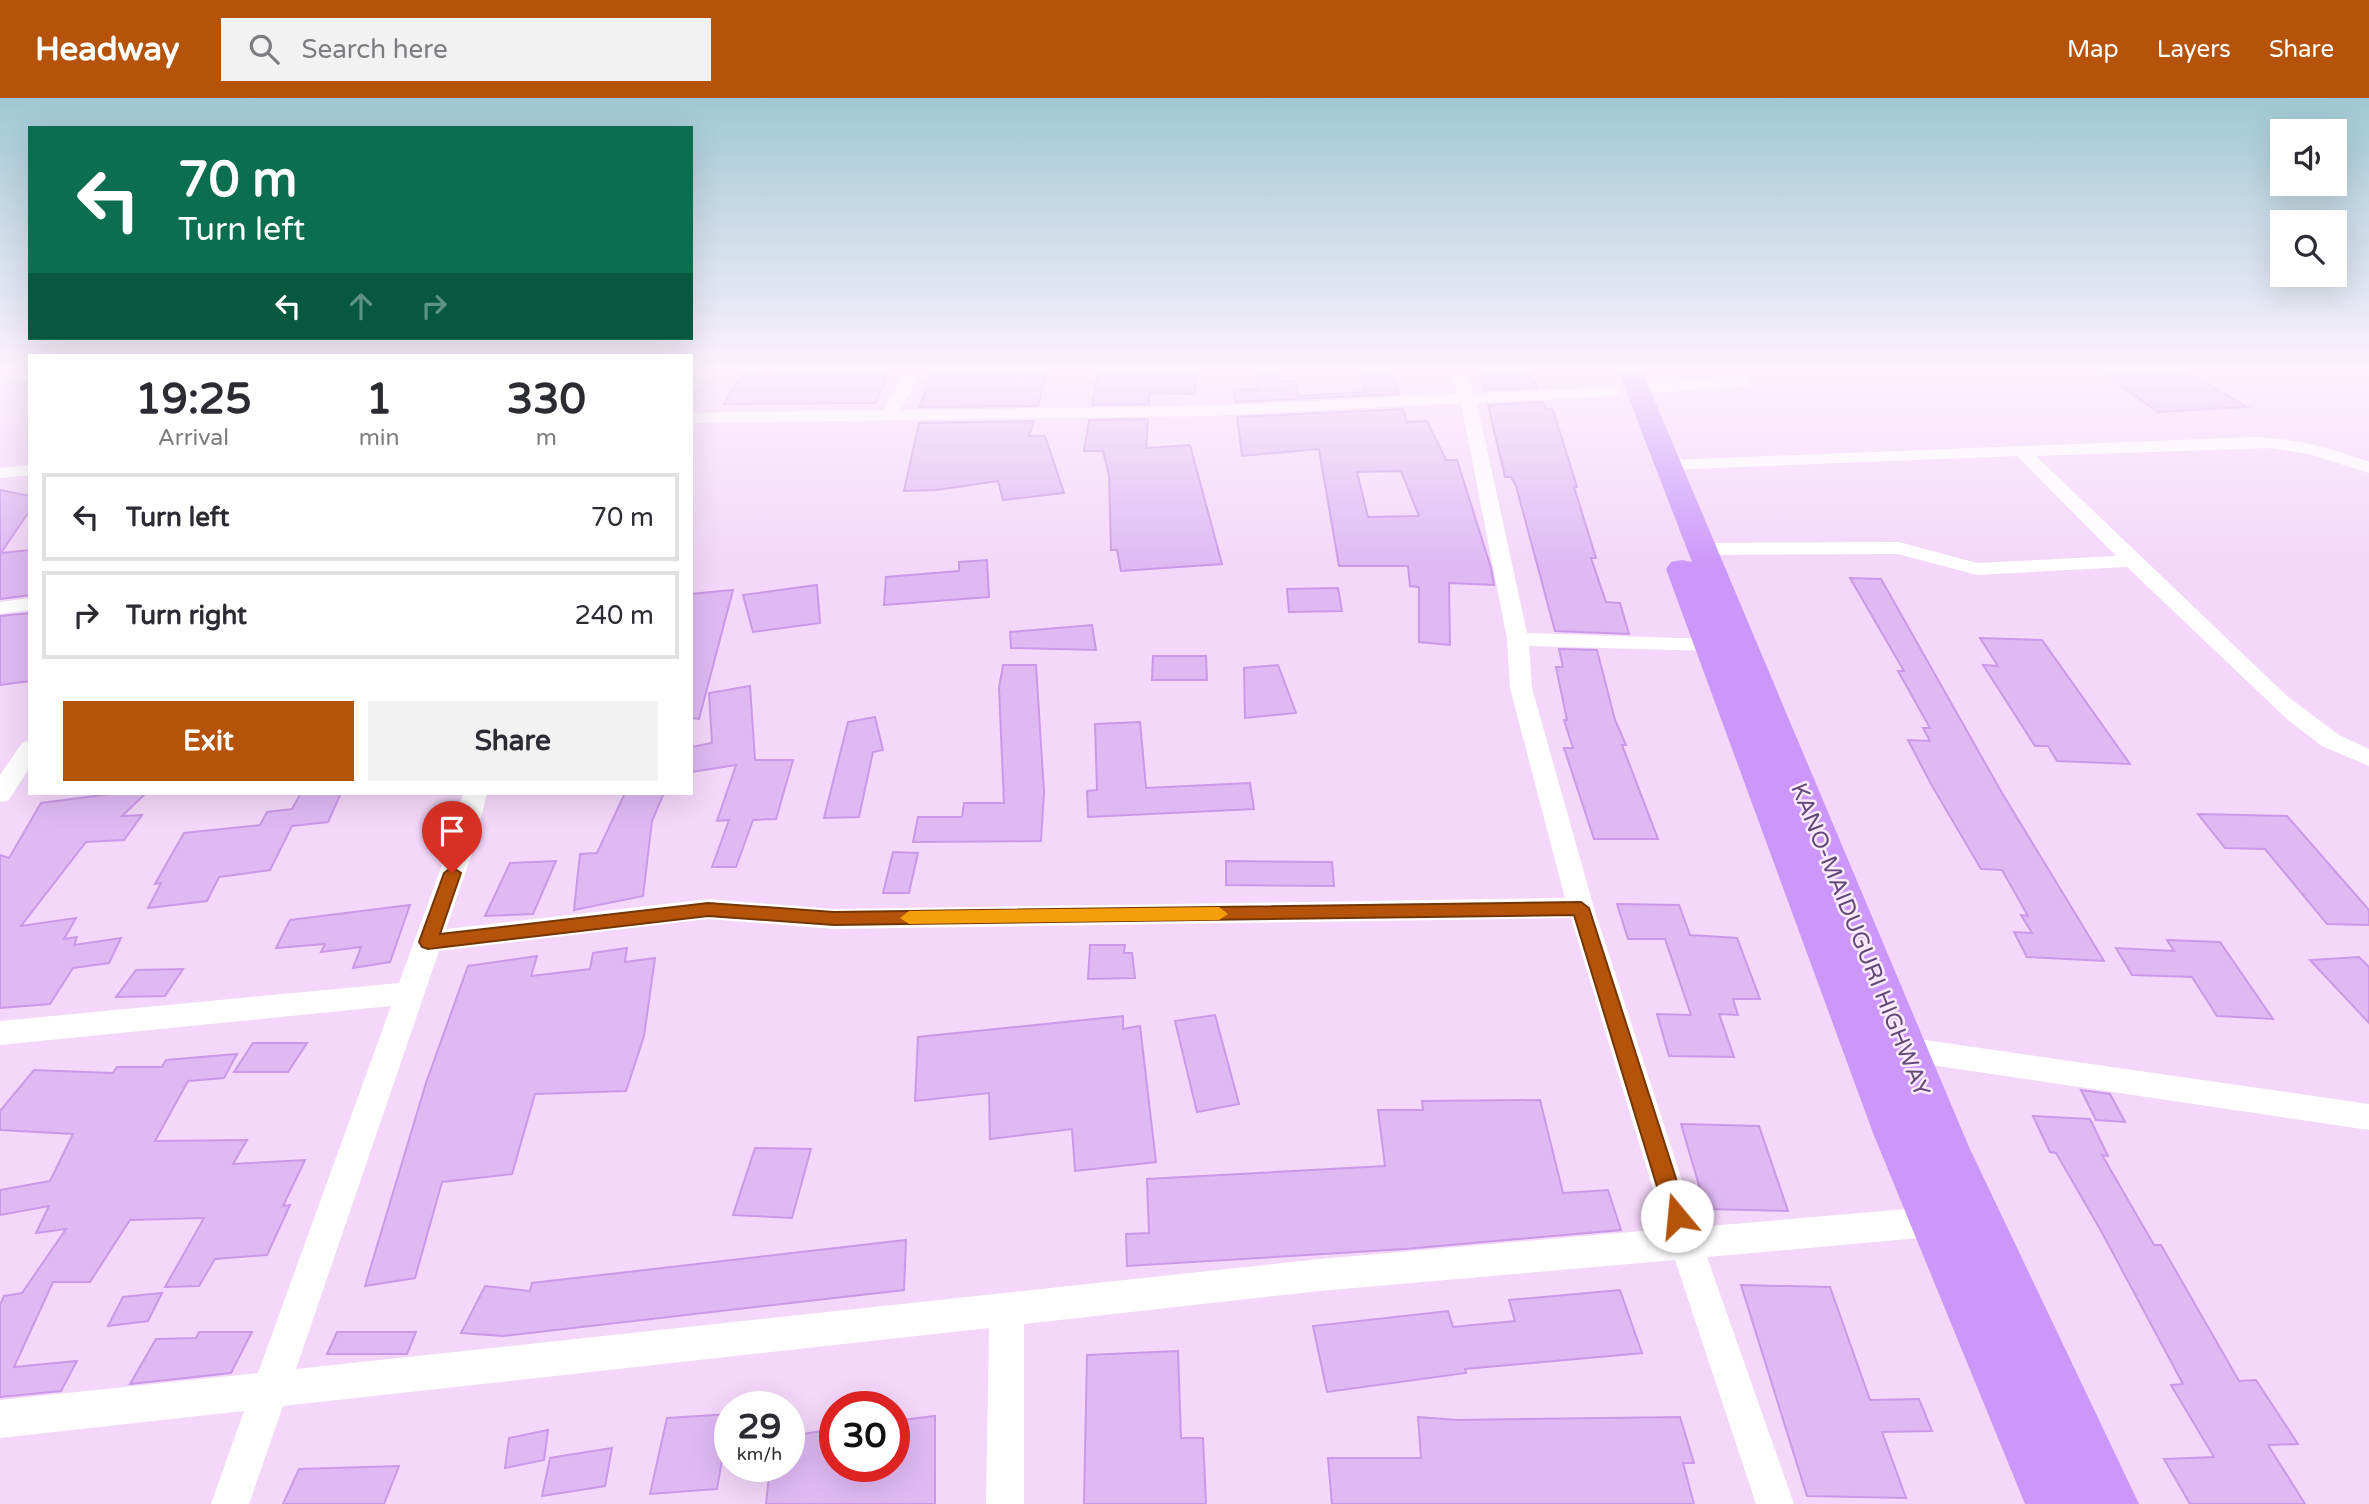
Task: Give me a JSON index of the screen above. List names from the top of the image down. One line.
{"streets":{"highway":["KANO-MAIDUGURI HIGHWAY"]},"page":{"header":"Headway","search":"Search here","nav":["Map","Layers","Share"],"turn":["70 m","Turn left"],"eta":["19:25","Arrival","1","min","330","m"],"list":[{"name":"Turn left","value":"70 m"},{"name":"Turn right","value":"240 m"}],"buttons":["Exit","Share"],"speed":"29 km/h","limit":"30"}}
